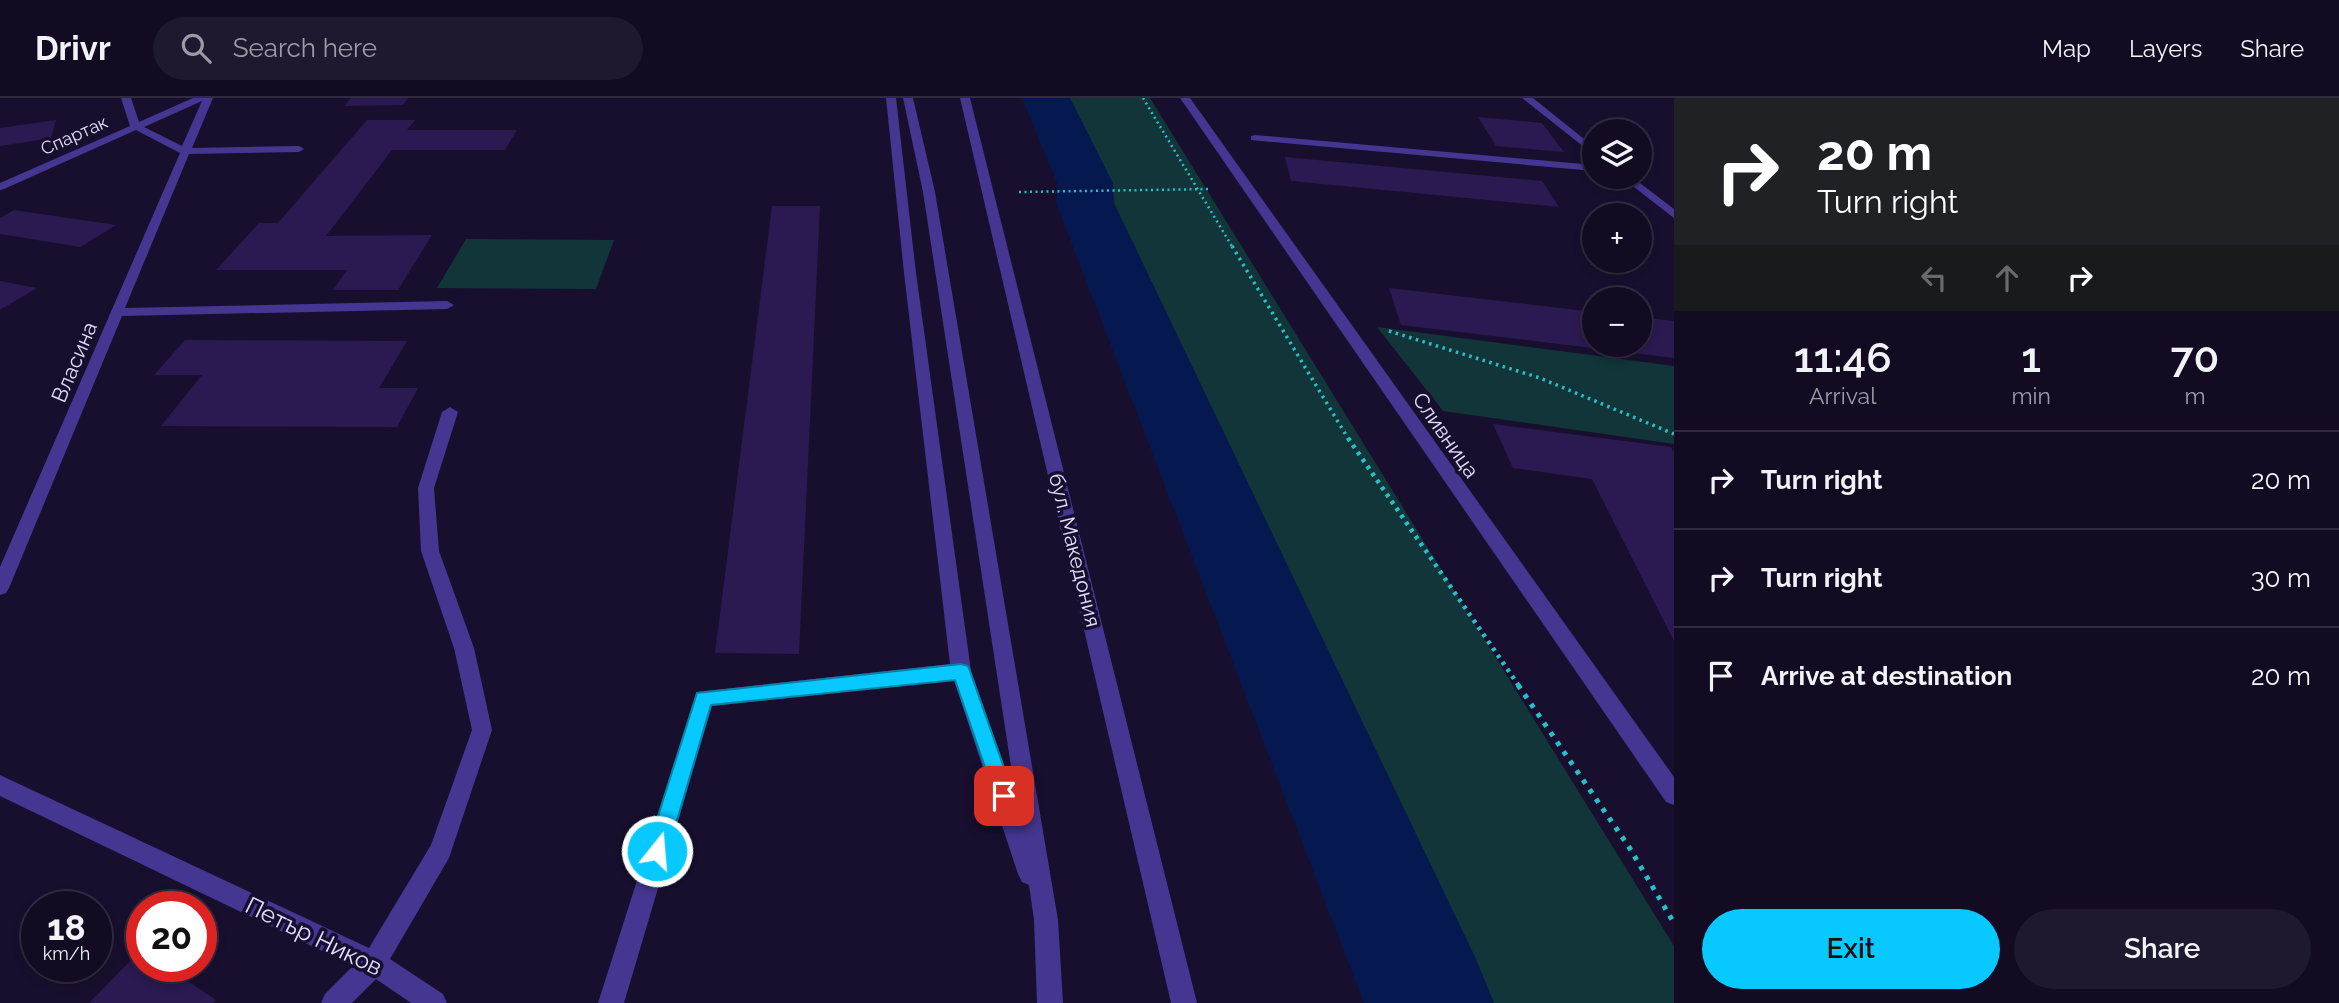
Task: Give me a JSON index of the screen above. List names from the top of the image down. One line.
{"streets":{"street":["Спартак","Власина","Сливница","бул. Македония","Петър Ников"]},"page":{"header":"Drivr","search":"Search here","nav":["Map","Layers","Share"],"turn":["20 m","Turn right"],"map_buttons":["+","−"],"eta":["11:46","Arrival","1","min","70","m"],"list":[{"name":"Turn right","value":"20 m"},{"name":"Turn right","value":"30 m"},{"name":"Arrive at destination","value":"20 m"}],"speed":"18 km/h","limit":"20","buttons":["Exit","Share"]}}
